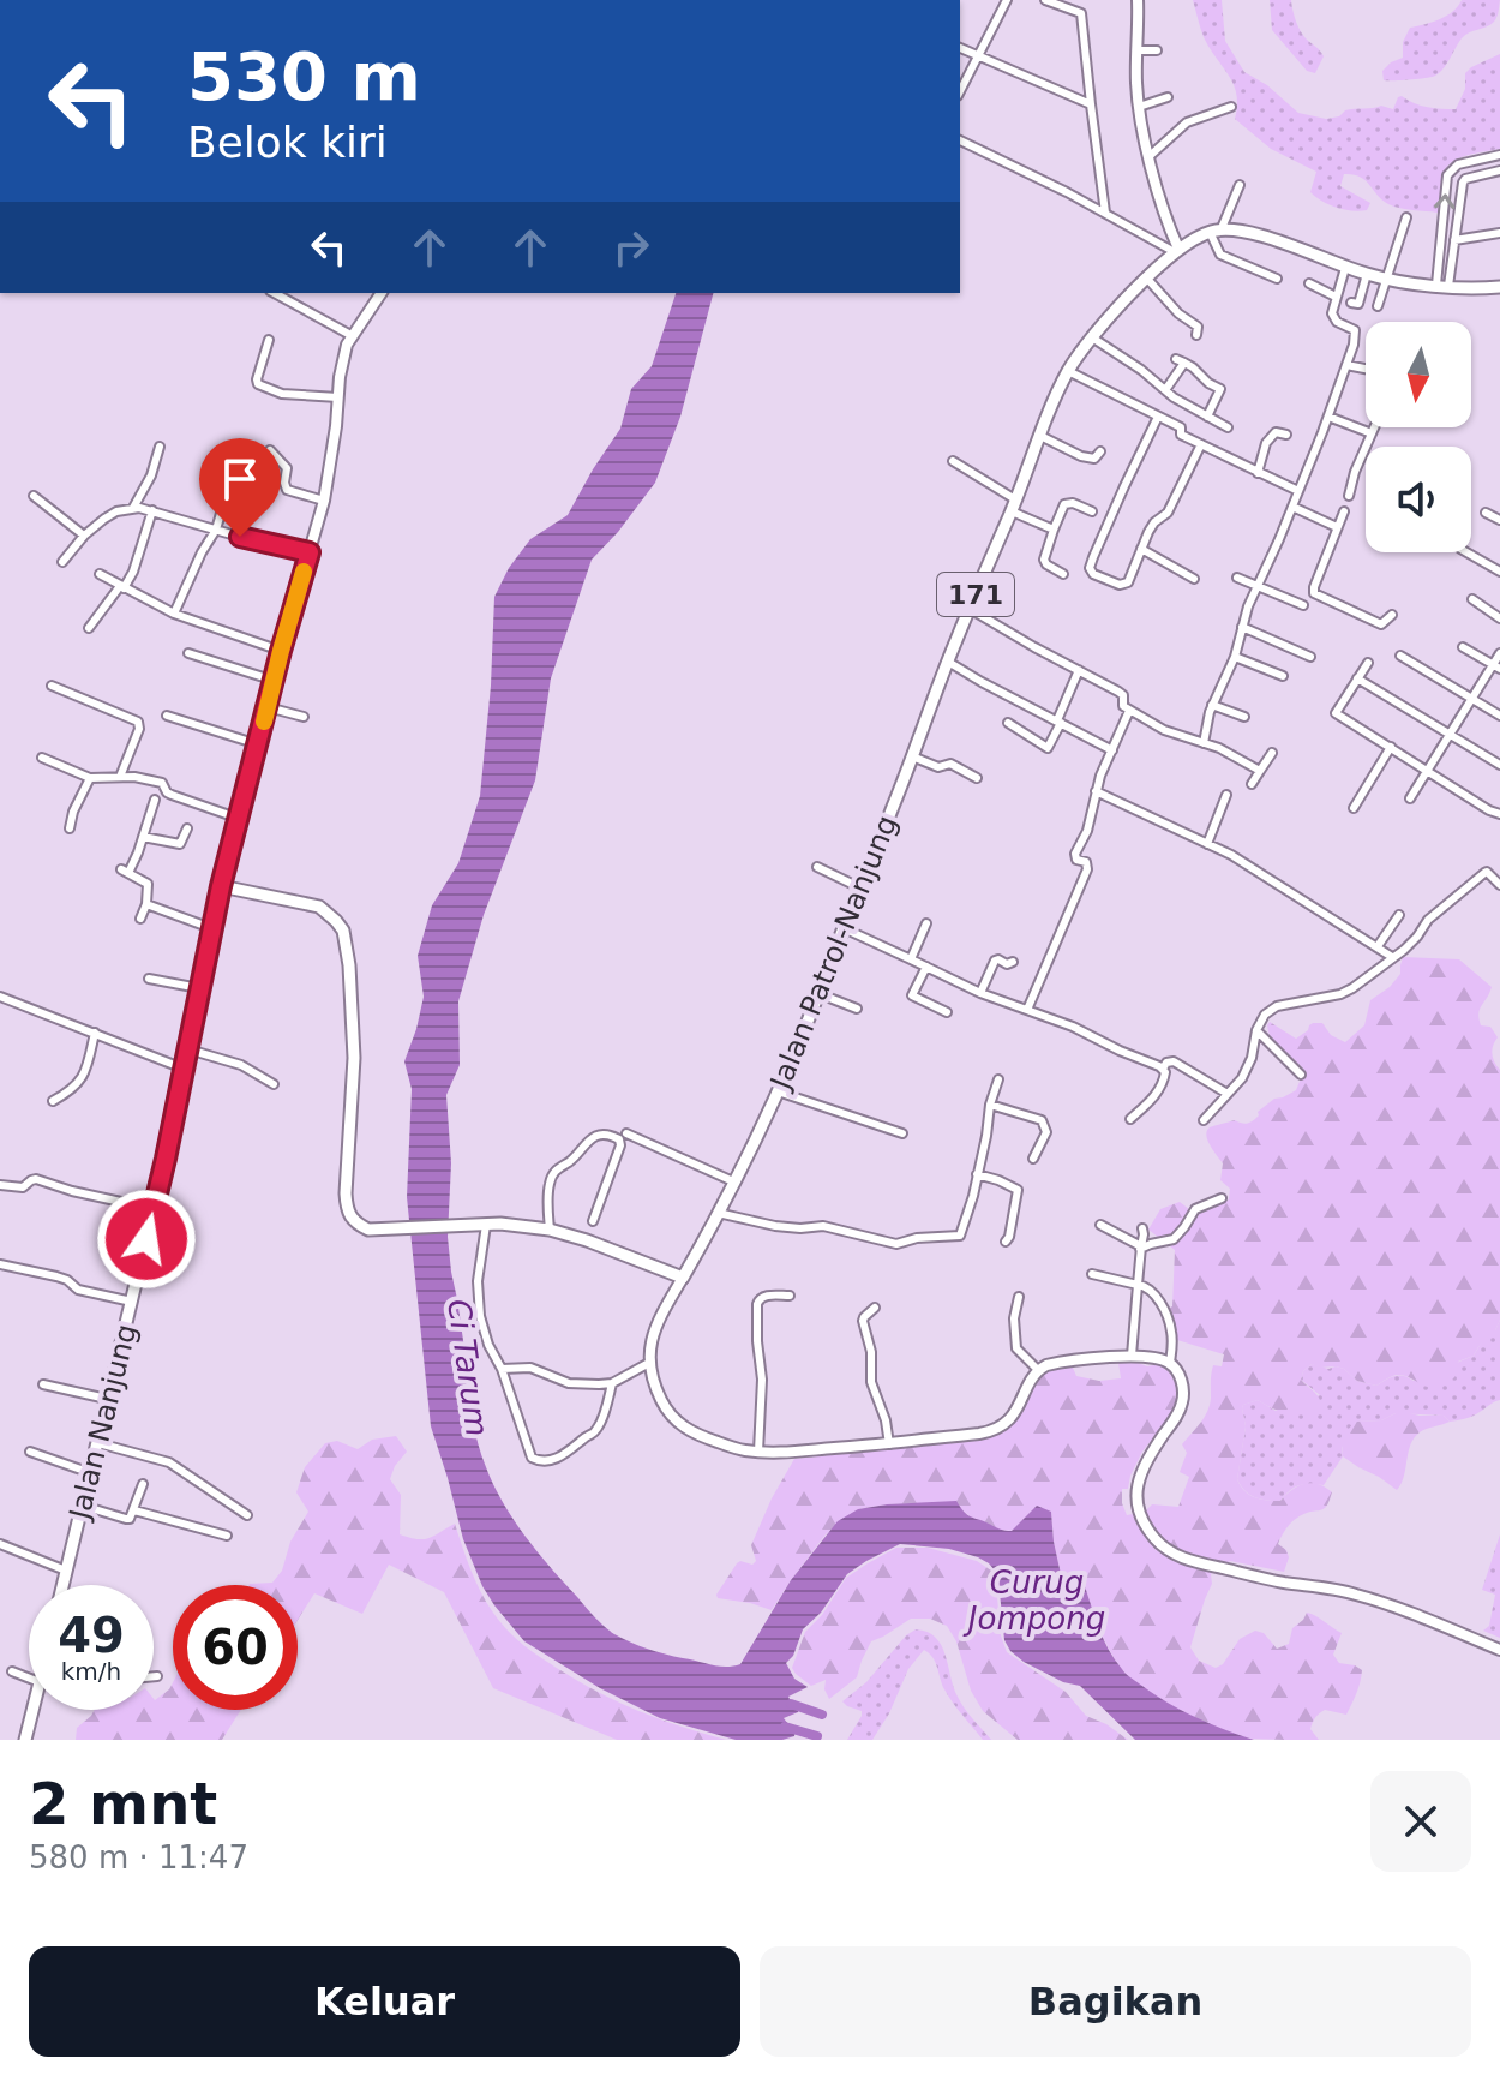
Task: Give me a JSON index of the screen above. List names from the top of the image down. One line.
{"streets":{"main road":["171","Jalan Patrol-Nanjung","Jalan Nanjung"]},"water":["Ci Tarum","Curug Jompong"],"north":"bottom","page":{"turn":["530 m","Belok kiri"],"speed":"49 km/h","limit":"60","heading":["2 mnt","580 m · 11:47"],"buttons":["Keluar","Bagikan"]}}
